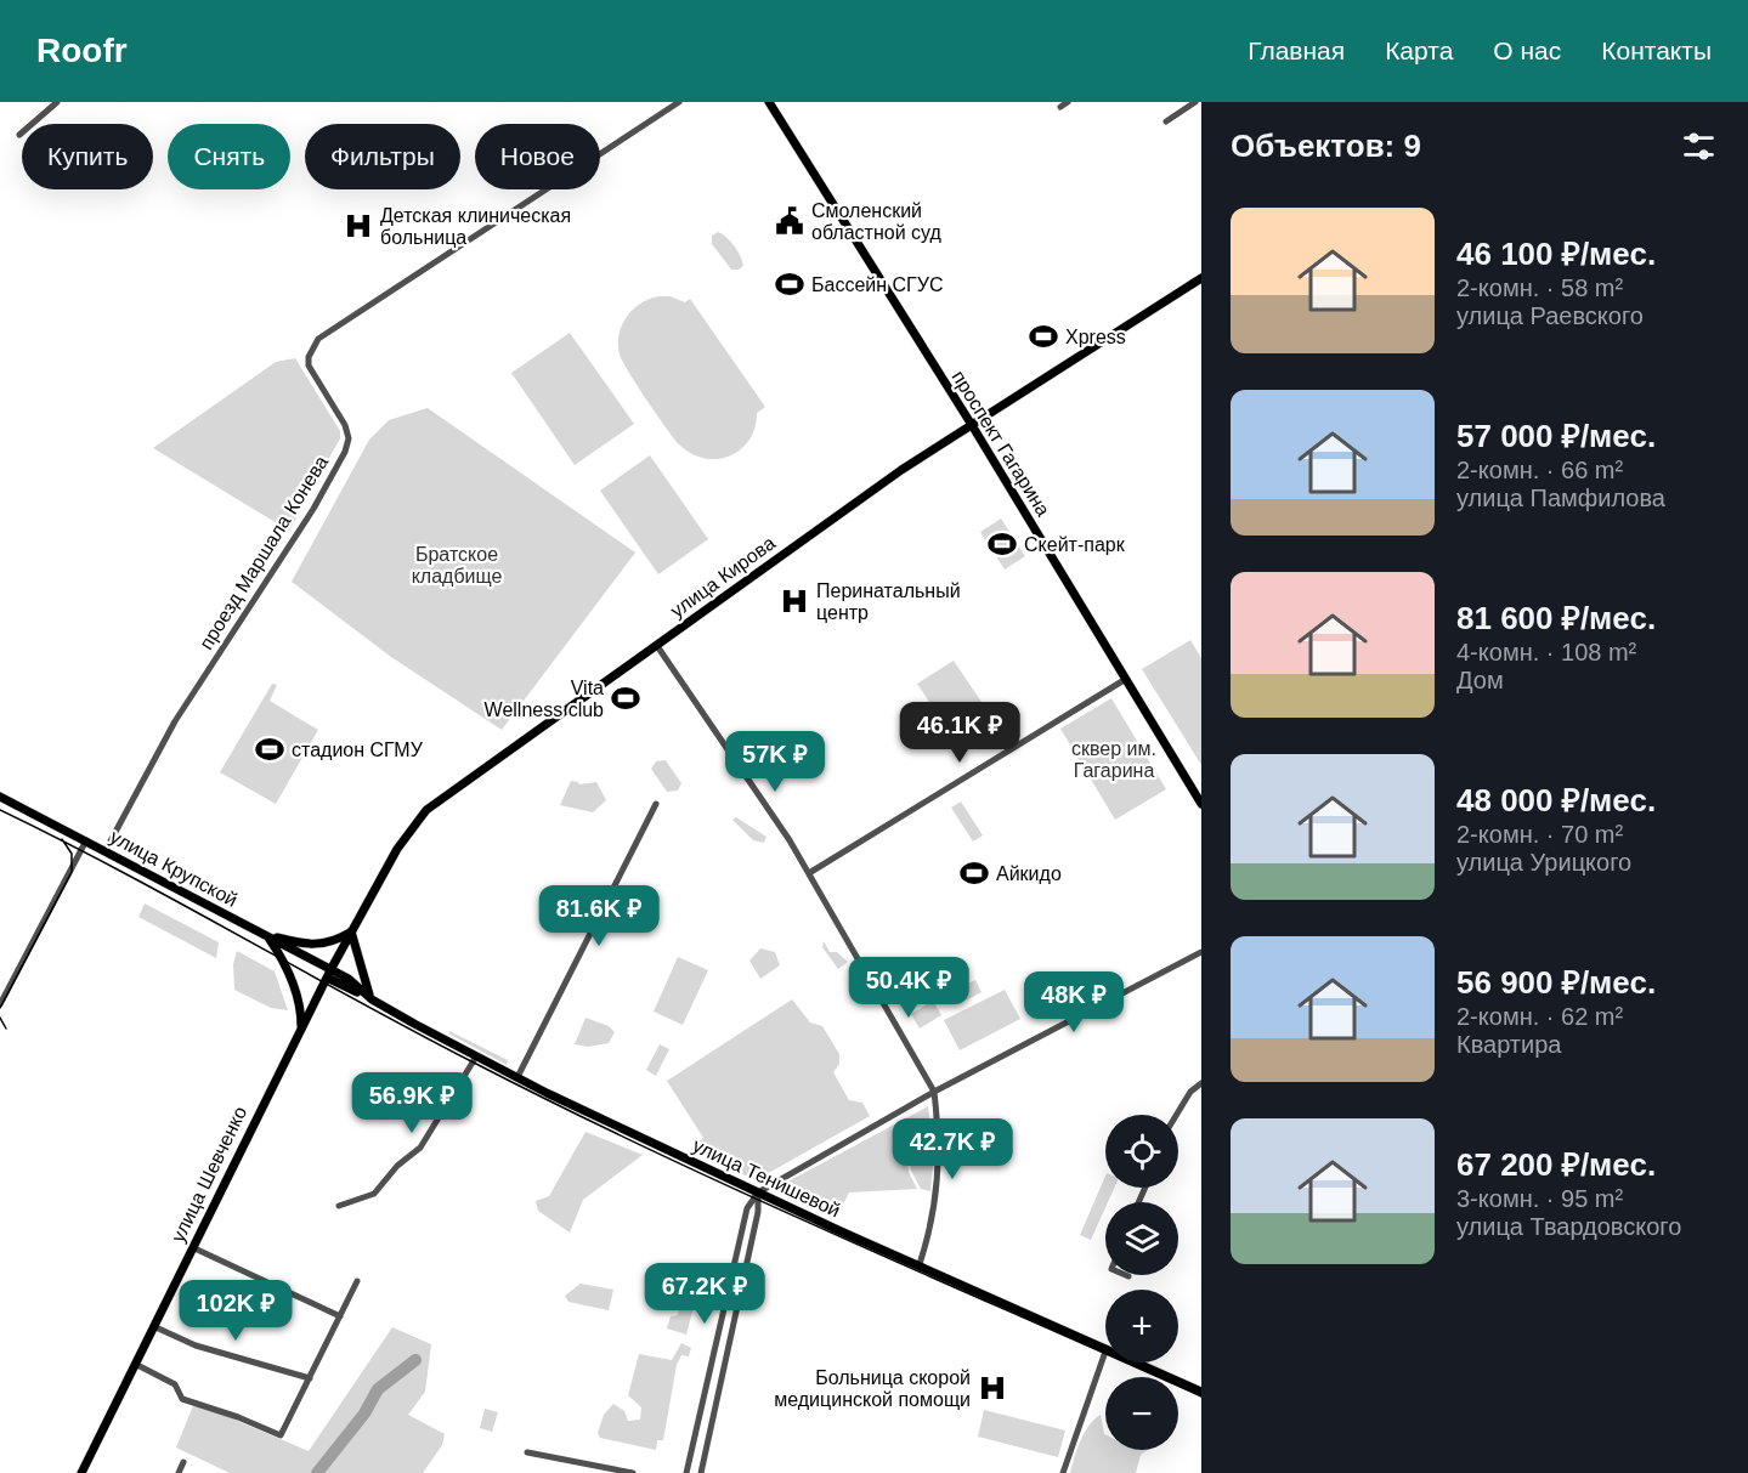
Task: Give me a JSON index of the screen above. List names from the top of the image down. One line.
{"streets":{"main road":["проспект Гагарина","улица Кирова","улица Крупской","улица Шевченко","улица Тенишевой"],"street":["проезд Маршала Конева"]},"crossings":[["проспект Гагарина","улица Кирова"],["проезд Маршала Конева","улица Крупской"],["улица Кирова","улица Крупской"],["улица Кирова","улица Шевченко"],["улица Кирова","улица Тенишевой"],["улица Крупской","улица Шевченко"],["улица Крупской","улица Тенишевой"],["улица Шевченко","улица Тенишевой"]],"parks":["Братское кладбище","сквер им. Гагарина"],"places":{"public building":["Смоленский областной суд"],"hospital":["Детская клиническая больница","Перинатальный центр","Больница скорой медицинской помощи"],"sports":["Бассейн СГУС","Xpress","Скейт-парк","Vita Wellness club","стадион СГМУ","Айкидо"]},"page":{"header":"Roofr","nav":["Главная","Карта","О нас","Контакты"],"heading":"Объектов: 9","chip":["Купить","Снять","Фильтры","Новое"],"list":[{"name":"46 100 ₽/мес.","note":"2-комн. · 58 m² · улица Раевского"},{"name":"57 000 ₽/мес.","note":"2-комн. · 66 m² · улица Памфилова"},{"name":"81 600 ₽/мес.","note":"4-комн. · 108 m² · Дом"},{"name":"48 000 ₽/мес.","note":"2-комн. · 70 m² · улица Урицкого"},{"name":"56 900 ₽/мес.","note":"2-комн. · 62 m² · Квартира"},{"name":"67 200 ₽/мес.","note":"3-комн. · 95 m² · улица Твардовского"}],"price":["46.1K ₽","57K ₽","81.6K ₽","50.4K ₽","48K ₽","56.9K ₽","42.7K ₽","67.2K ₽","102K ₽"],"map_buttons":["+","−"]}}
